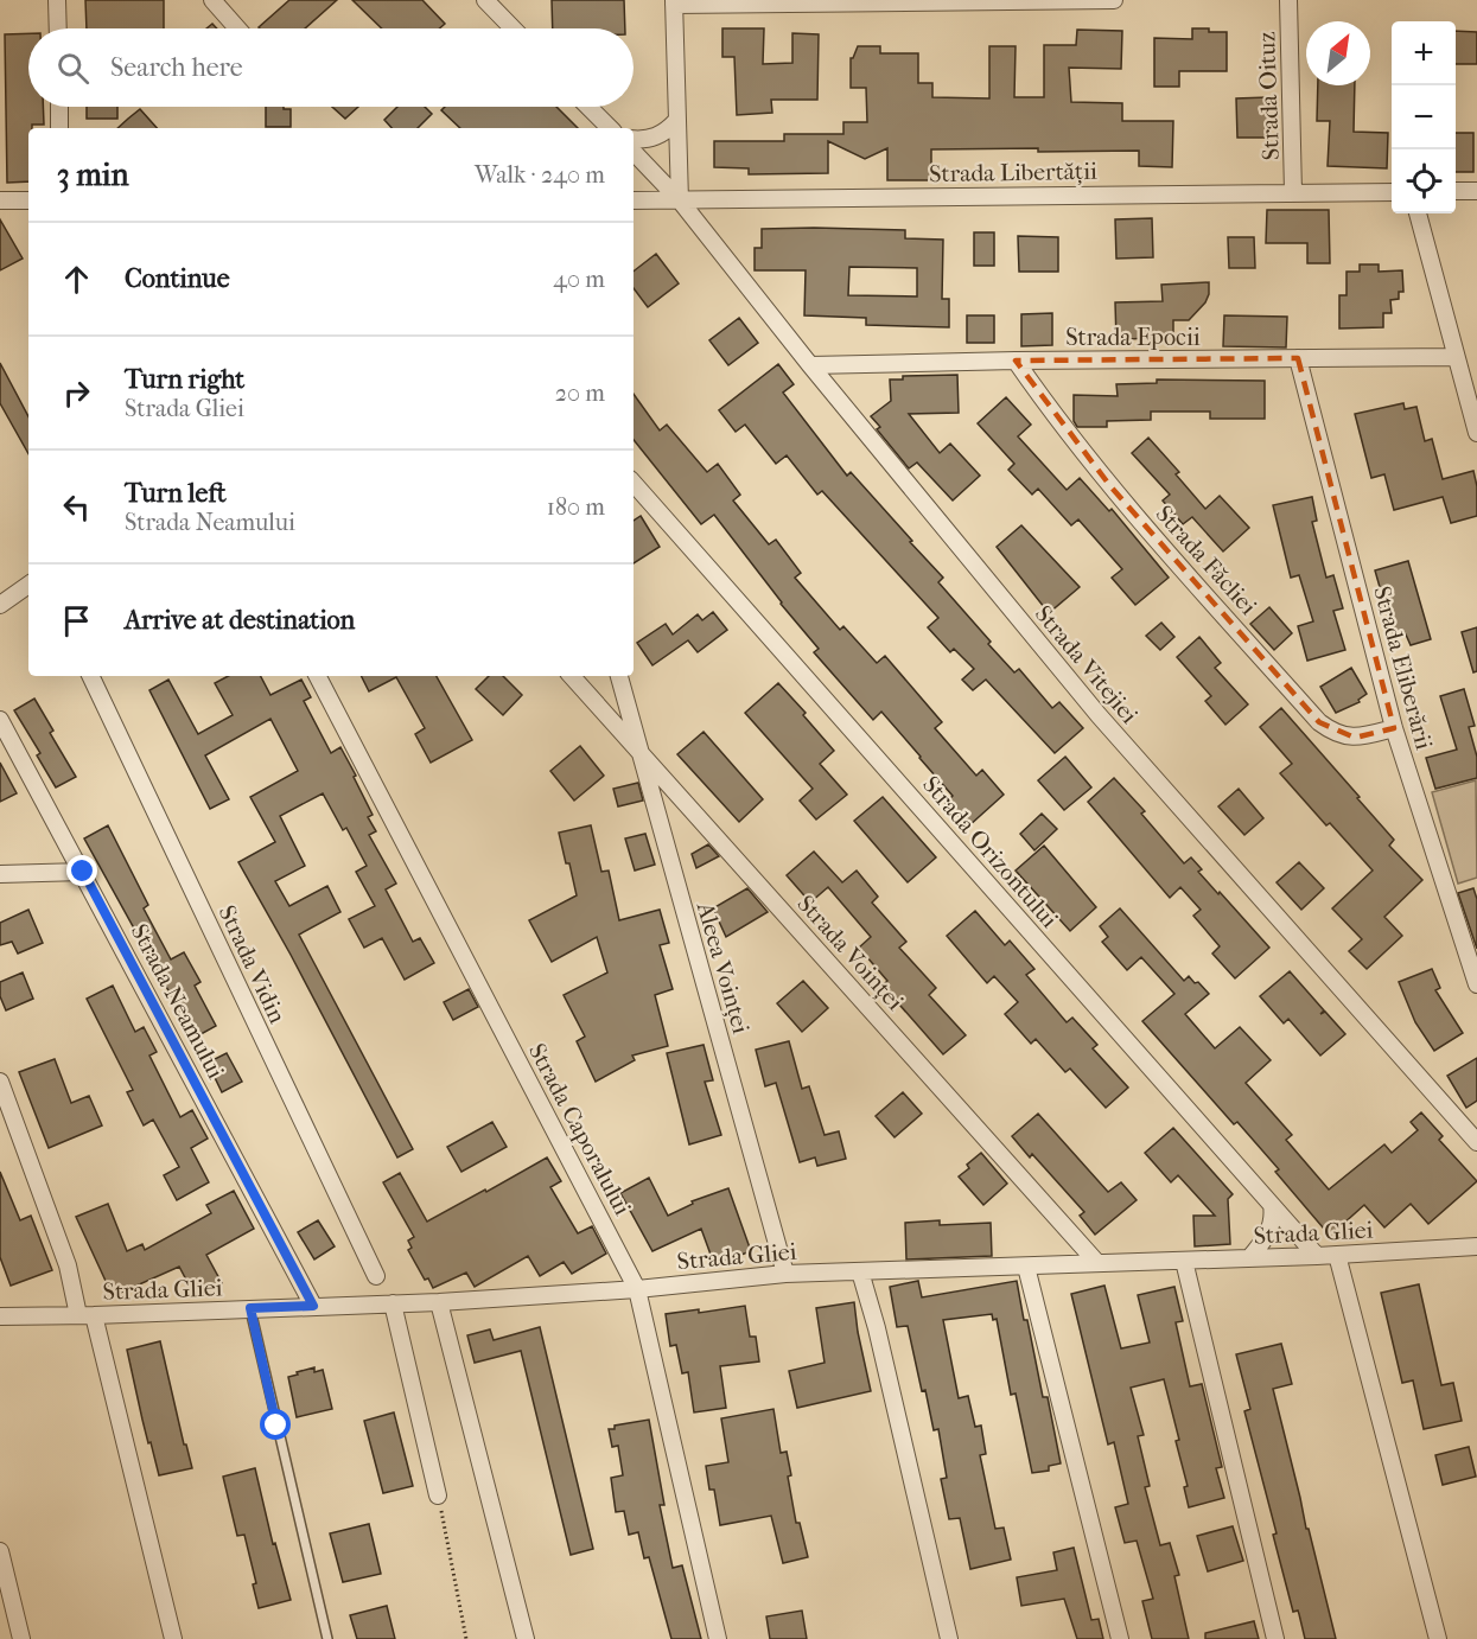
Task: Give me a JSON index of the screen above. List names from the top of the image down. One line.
{"streets":{"street":["Strada Oituz","Strada Libertății","Strada Epocii","Strada Făcliei","Strada Vitejiei","Strada Eliberării","Strada Orizontului","Strada Voinței","Strada Vidin","Aleea Voinței","Strada Neamului","Strada Caporalului","Strada Gliei"]},"crossings":[["Strada Oituz","Strada Libertății"],["Strada Libertății","Strada Vitejiei"],["Strada Epocii","Strada Făcliei"],["Strada Epocii","Strada Vitejiei"],["Strada Epocii","Strada Eliberării"],["Strada Făcliei","Strada Eliberării"],["Strada Orizontului","Strada Gliei"],["Strada Voinței","Aleea Voinței"],["Strada Voinței","Strada Gliei"],["Aleea Voinței","Strada Gliei"],["Strada Neamului","Strada Gliei"],["Strada Caporalului","Strada Gliei"]],"north":"top right","page":{"map_buttons":["+","−"],"search":"Search here","heading":["3 min","Walk · 240 m"],"list":[["Continue","40 m"],["Turn right","Strada Gliei","20 m"],["Turn left","Strada Neamului","180 m"],"Arrive at destination"]}}
